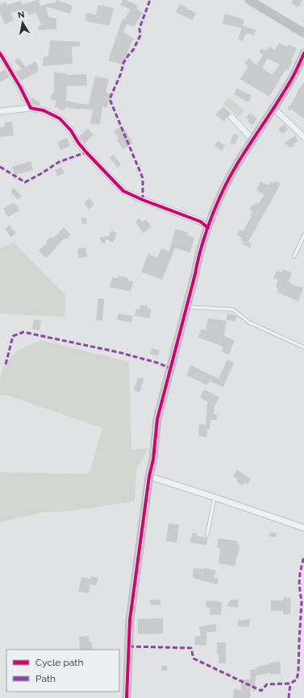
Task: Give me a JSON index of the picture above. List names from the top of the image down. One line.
{"legend":["Cycle path","Path"],"north":"top"}
